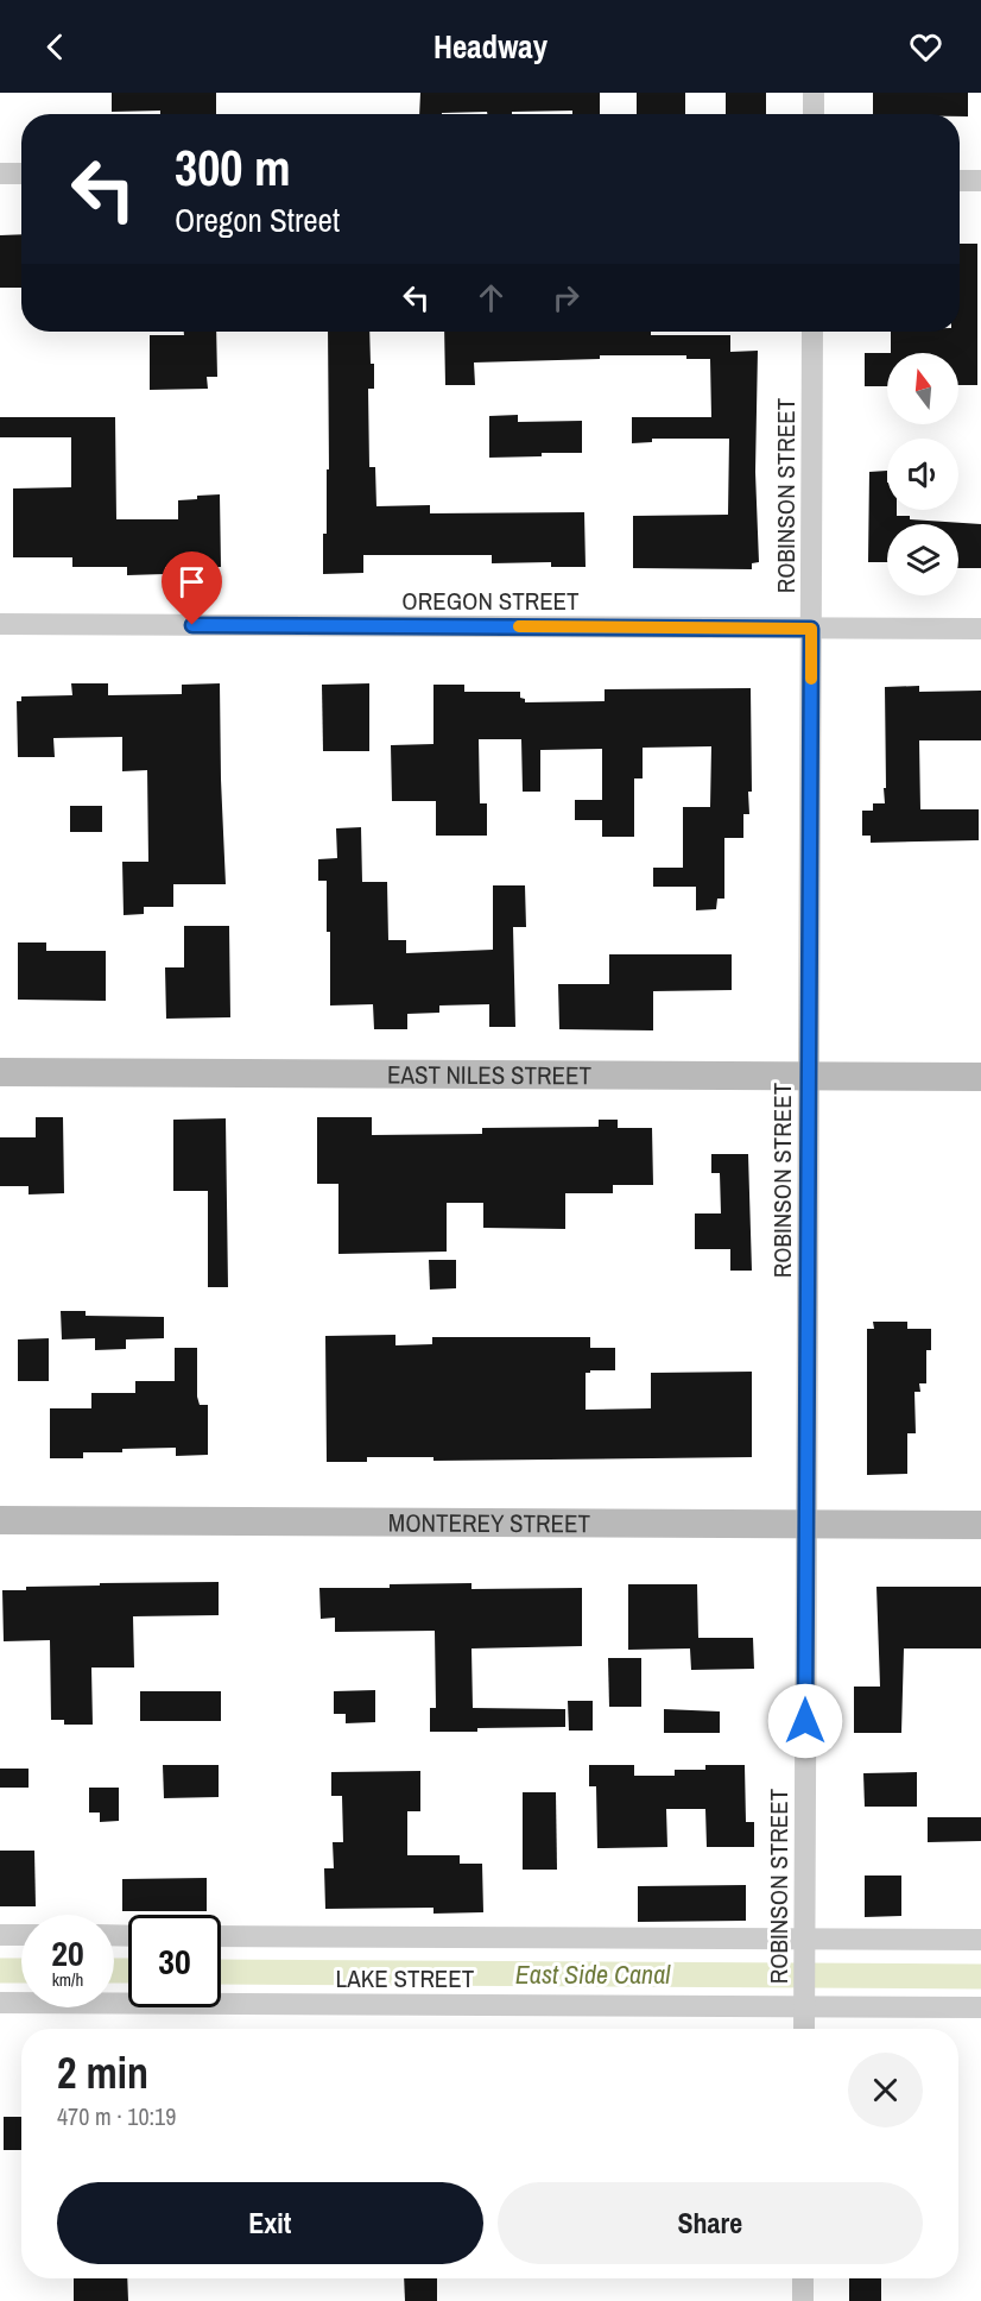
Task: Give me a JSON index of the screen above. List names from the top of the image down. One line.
{"streets":{"main road":["EAST NILES STREET","MONTEREY STREET"],"street":["ROBINSON STREET","OREGON STREET","LAKE STREET"]},"crossings":[["ROBINSON STREET","OREGON STREET"],["ROBINSON STREET","EAST NILES STREET"],["ROBINSON STREET","MONTEREY STREET"],["ROBINSON STREET","LAKE STREET"]],"water":["East Side Canal"],"north":"top","page":{"header":"Headway","turn":["300 m","Oregon Street"],"speed":"20 km/h","limit":"30","heading":["2 min","470 m · 10:19"],"buttons":["Exit","Share"]}}
